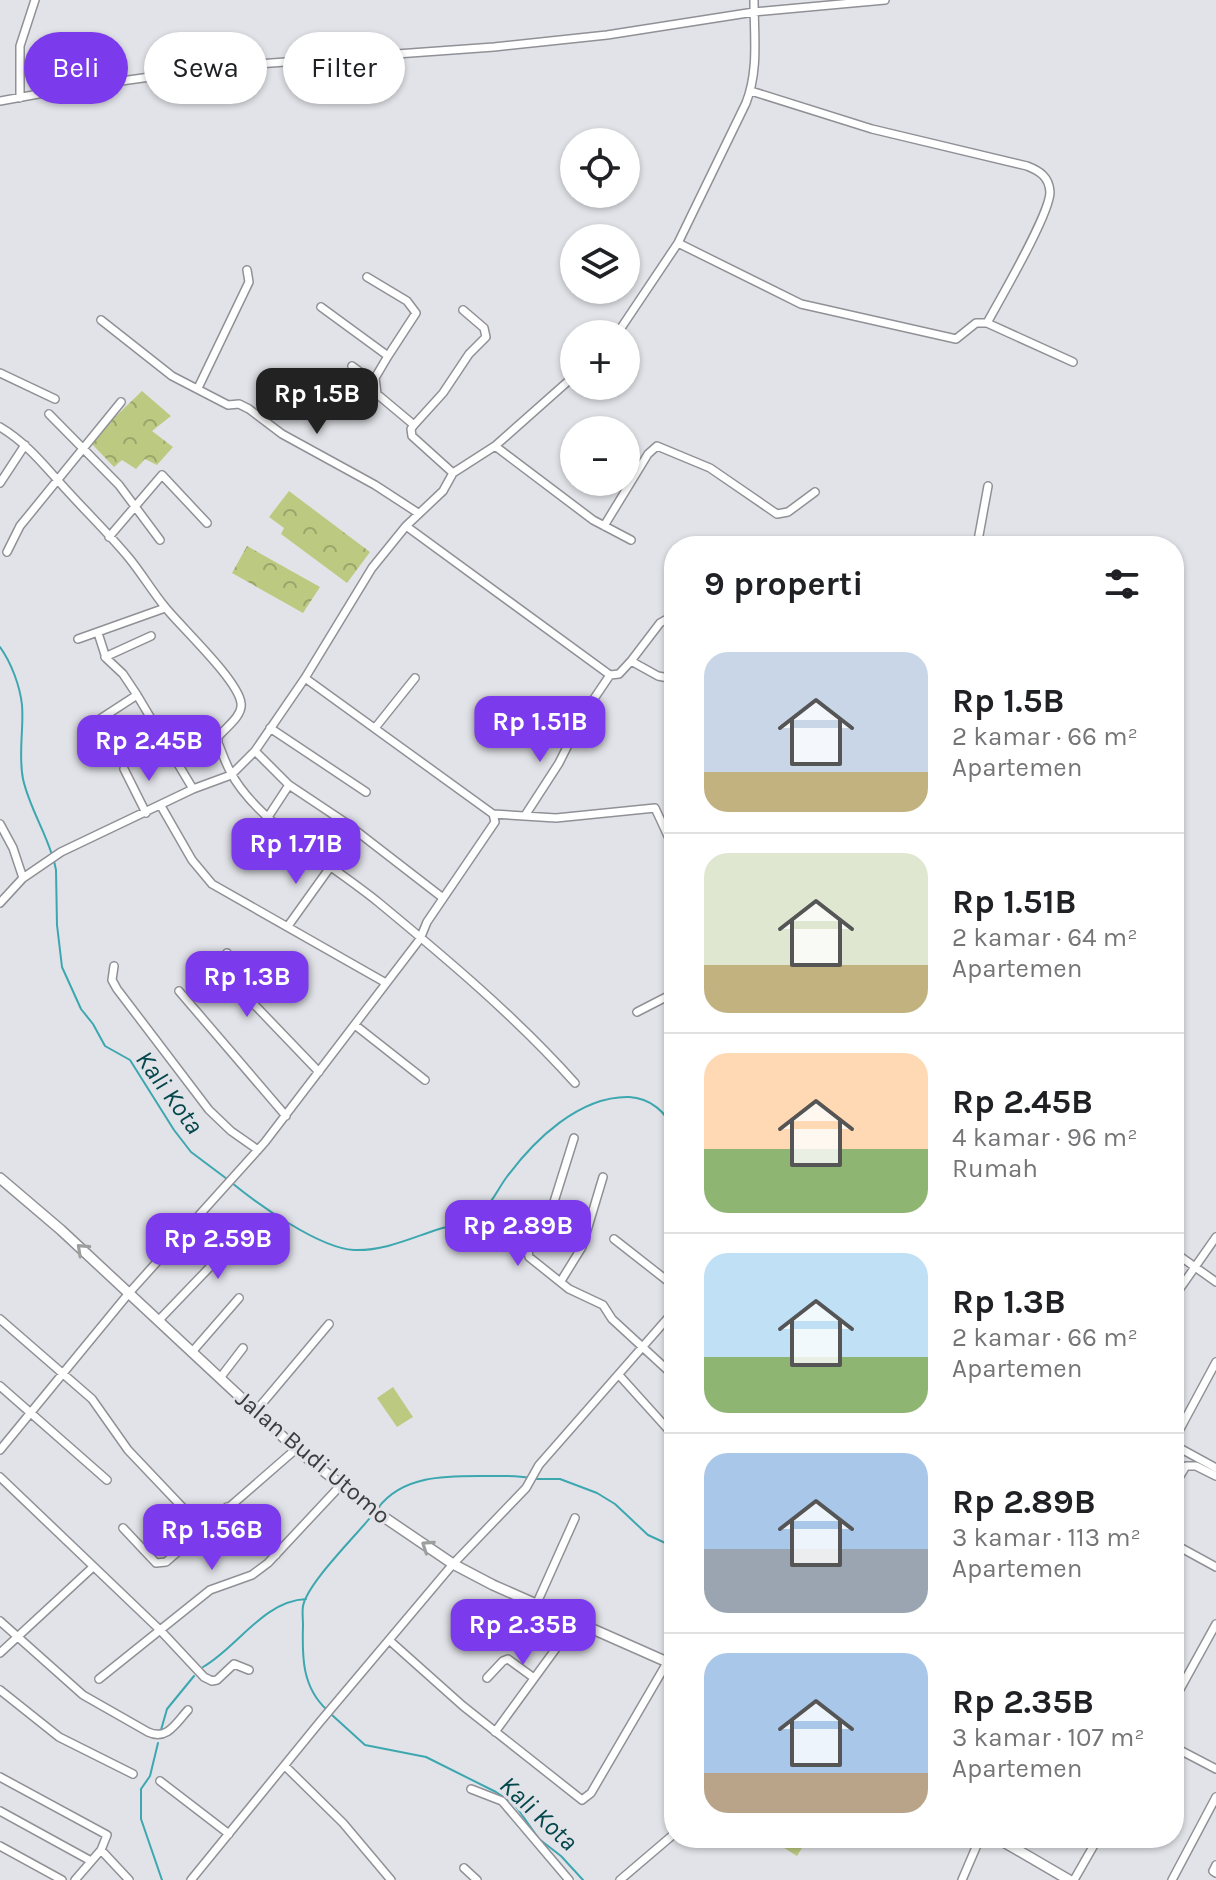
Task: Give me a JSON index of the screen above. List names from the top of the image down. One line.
{"streets":{"street":["Jalan Budi Utomo"]},"one_way":["Jalan Budi Utomo"],"water":["Kali Kota"],"page":{"chip":["Beli","Sewa","Filter"],"map_buttons":["+","−"],"price":["Rp 1.5B","Rp 1.51B","Rp 2.45B","Rp 1.71B","Rp 1.3B","Rp 2.89B","Rp 2.59B","Rp 1.56B","Rp 2.35B"],"heading":"9 properti","list":[{"name":"Rp 1.5B","note":"2 kamar · 66 m² · Apartemen"},{"name":"Rp 1.51B","note":"2 kamar · 64 m² · Apartemen"},{"name":"Rp 2.45B","note":"4 kamar · 96 m² · Rumah"},{"name":"Rp 1.3B","note":"2 kamar · 66 m² · Apartemen"},{"name":"Rp 2.89B","note":"3 kamar · 113 m² · Apartemen"},{"name":"Rp 2.35B","note":"3 kamar · 107 m² · Apartemen"}]}}
